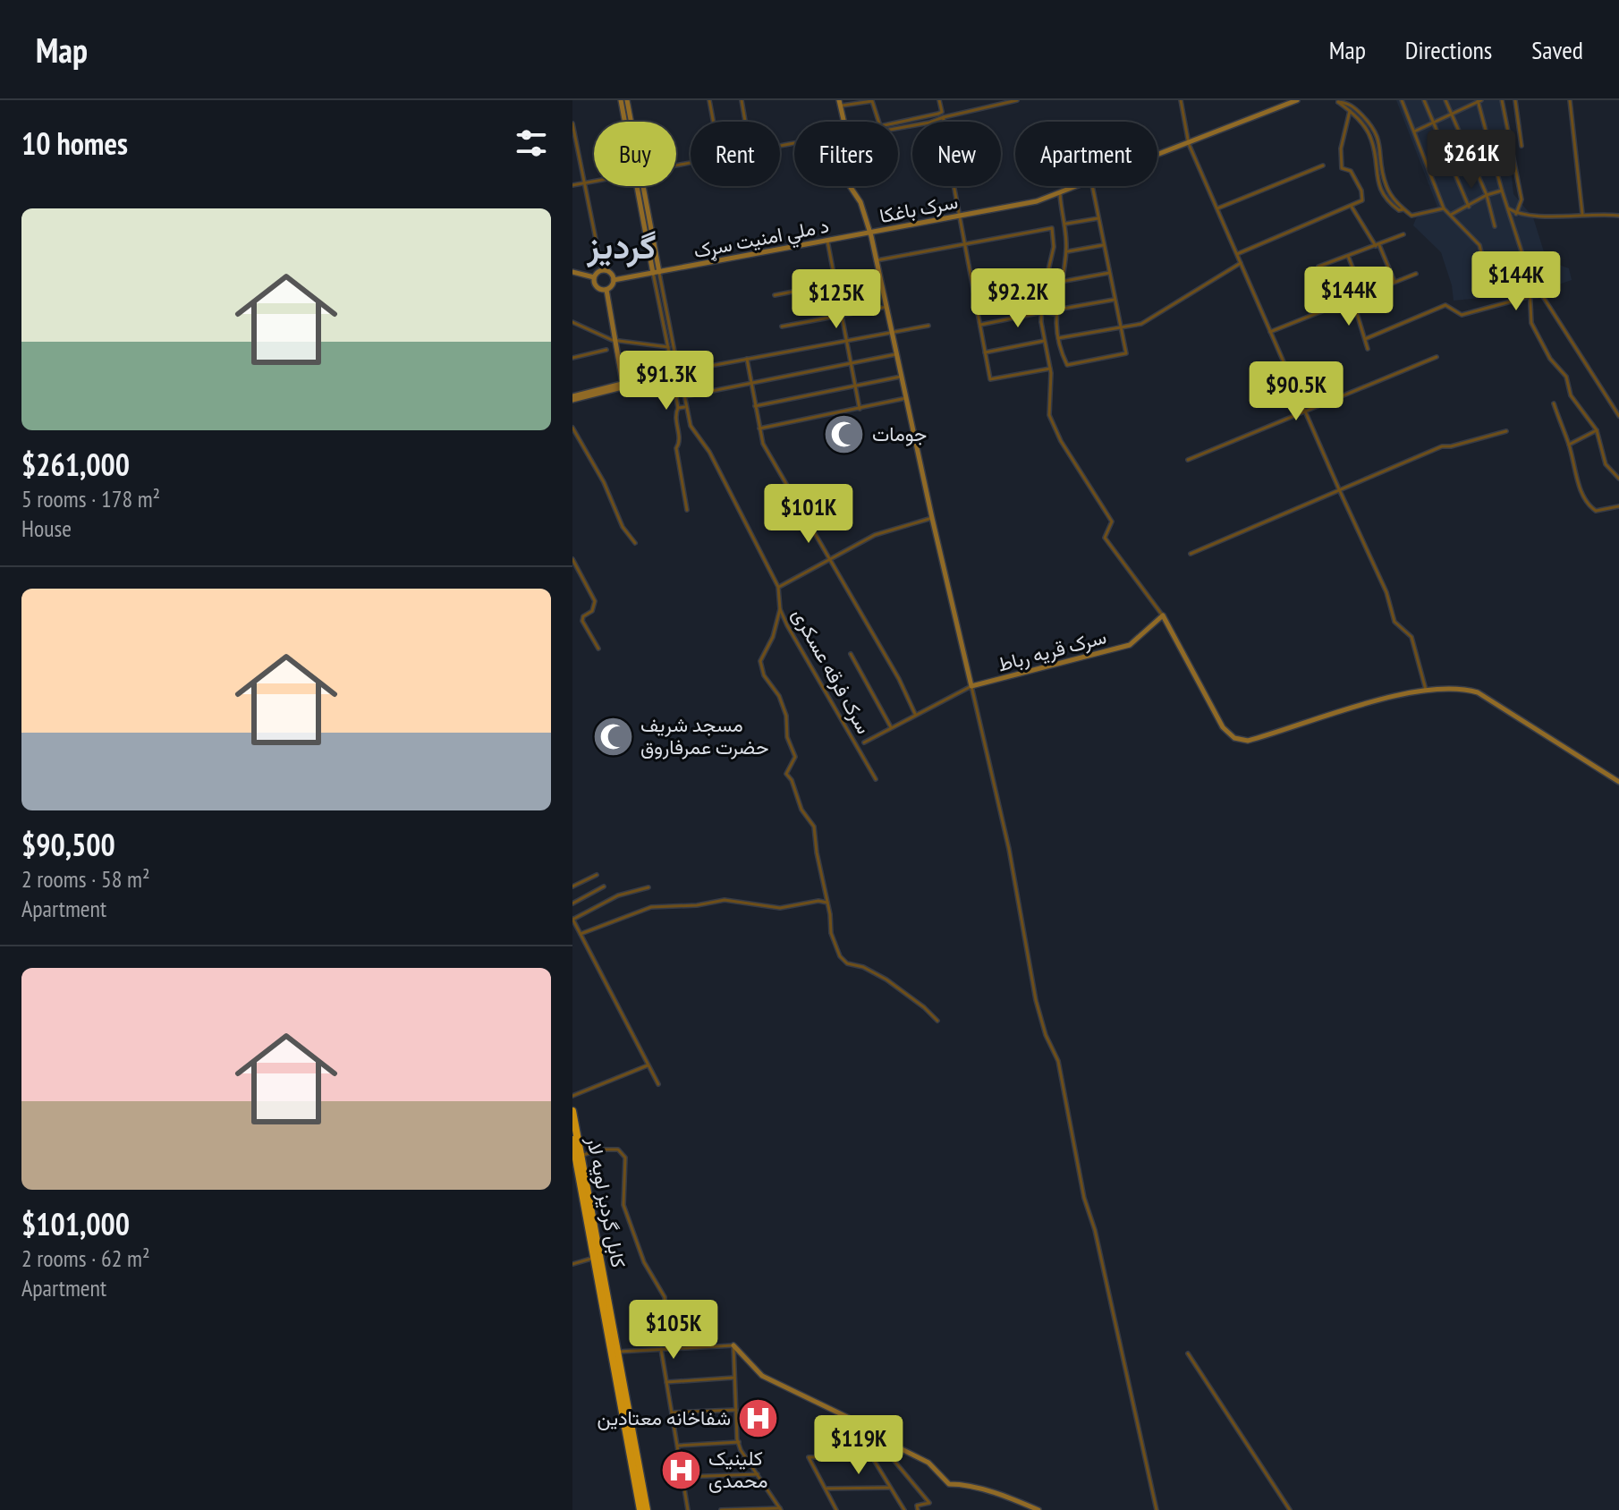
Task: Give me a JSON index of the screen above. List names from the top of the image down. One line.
{"streets":{"highway":["کابل گردیز لویه لار"],"street":["سرک باغکا","د ملي امنیت سړک","سرک قریه رباط","سرک فرقه عسکری"]},"crossings":[["سرک باغکا","د ملي امنیت سړک"]],"districts":["گردیز"],"places":{"mosque":["جومات","مسجد شریف حضرت عمرفاروق"],"hospital":["شفاخانه معتادین","کلینیک محمدی"]},"page":{"header":"Map","nav":["Map","Directions","Saved"],"heading":"10 homes","chip":["Buy","Rent","Filters","New","Apartment"],"price":["$261K","$144K","$144K","$92.2K","$125K","$91.3K","$90.5K","$101K","$105K","$119K"],"list":[{"name":"$261,000","note":"5 rooms · 178 m² · House"},{"name":"$90,500","note":"2 rooms · 58 m² · Apartment"},{"name":"$101,000","note":"2 rooms · 62 m² · Apartment"}]}}
